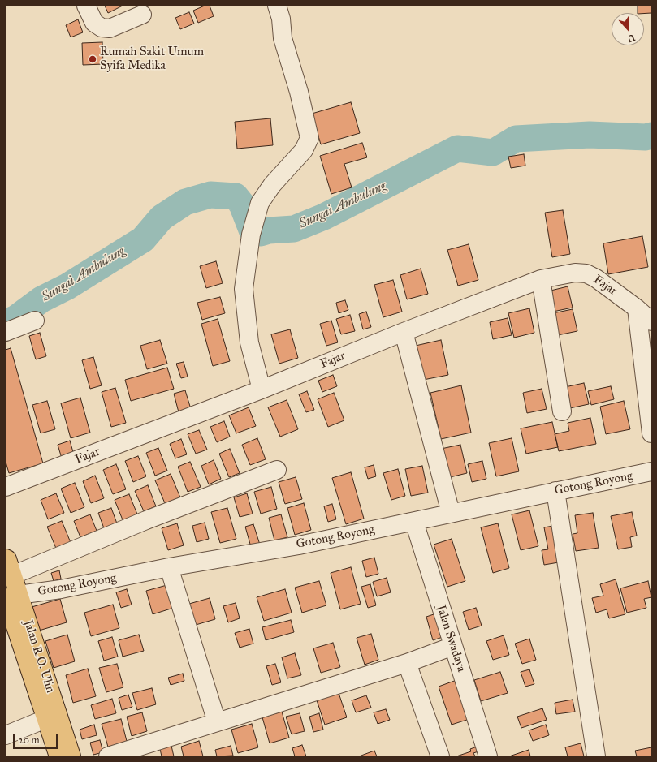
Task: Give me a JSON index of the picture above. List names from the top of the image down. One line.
{"streets":{"main road":["Jalan R.O. Ulin"],"street":["Fajar","Gotong Royong","Jalan Swadaya"]},"crossings":[["Gotong Royong","Jalan Swadaya"],["Gotong Royong","Jalan R.O. Ulin"]],"water":["Sungai Ambulung"],"places":["Rumah Sakit Umum Syifa Medika"],"scale_bar":"20 m","north":"bottom"}
